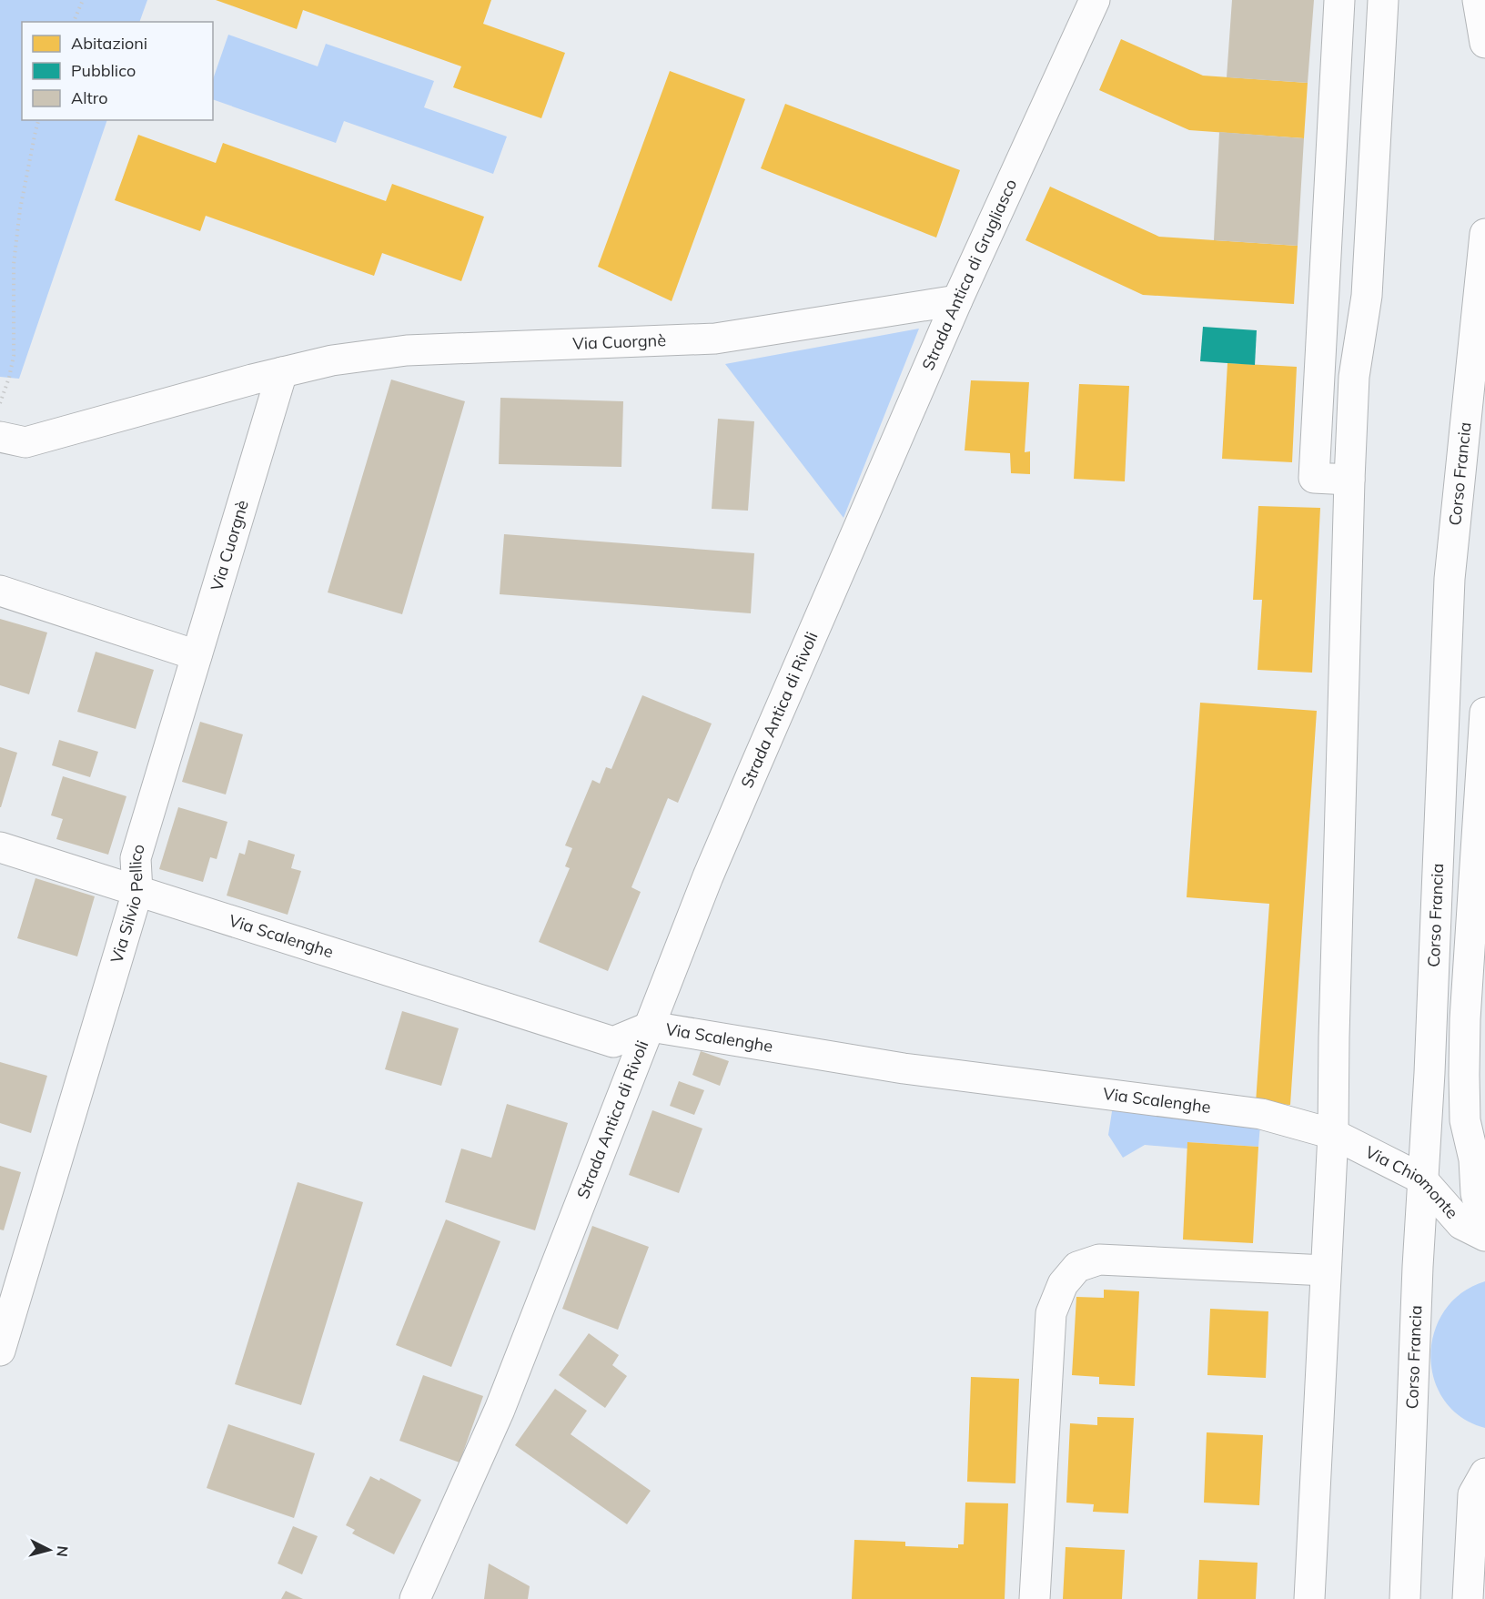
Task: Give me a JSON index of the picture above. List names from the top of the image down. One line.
{"streets":{"street":["Strada Antica di Grugliasco","Via Cuorgnè","Corso Francia","Strada Antica di Rivoli","Via Silvio Pellico","Via Scalenghe","Via Chiomonte"]},"crossings":[["Strada Antica di Grugliasco","Via Cuorgnè"],["Strada Antica di Grugliasco","Strada Antica di Rivoli"],["Via Cuorgnè","Via Silvio Pellico"],["Corso Francia","Via Chiomonte"],["Strada Antica di Rivoli","Via Scalenghe"],["Via Silvio Pellico","Via Scalenghe"],["Via Scalenghe","Via Chiomonte"]],"legend":["Abitazioni","Pubblico","Altro"],"north":"right"}
